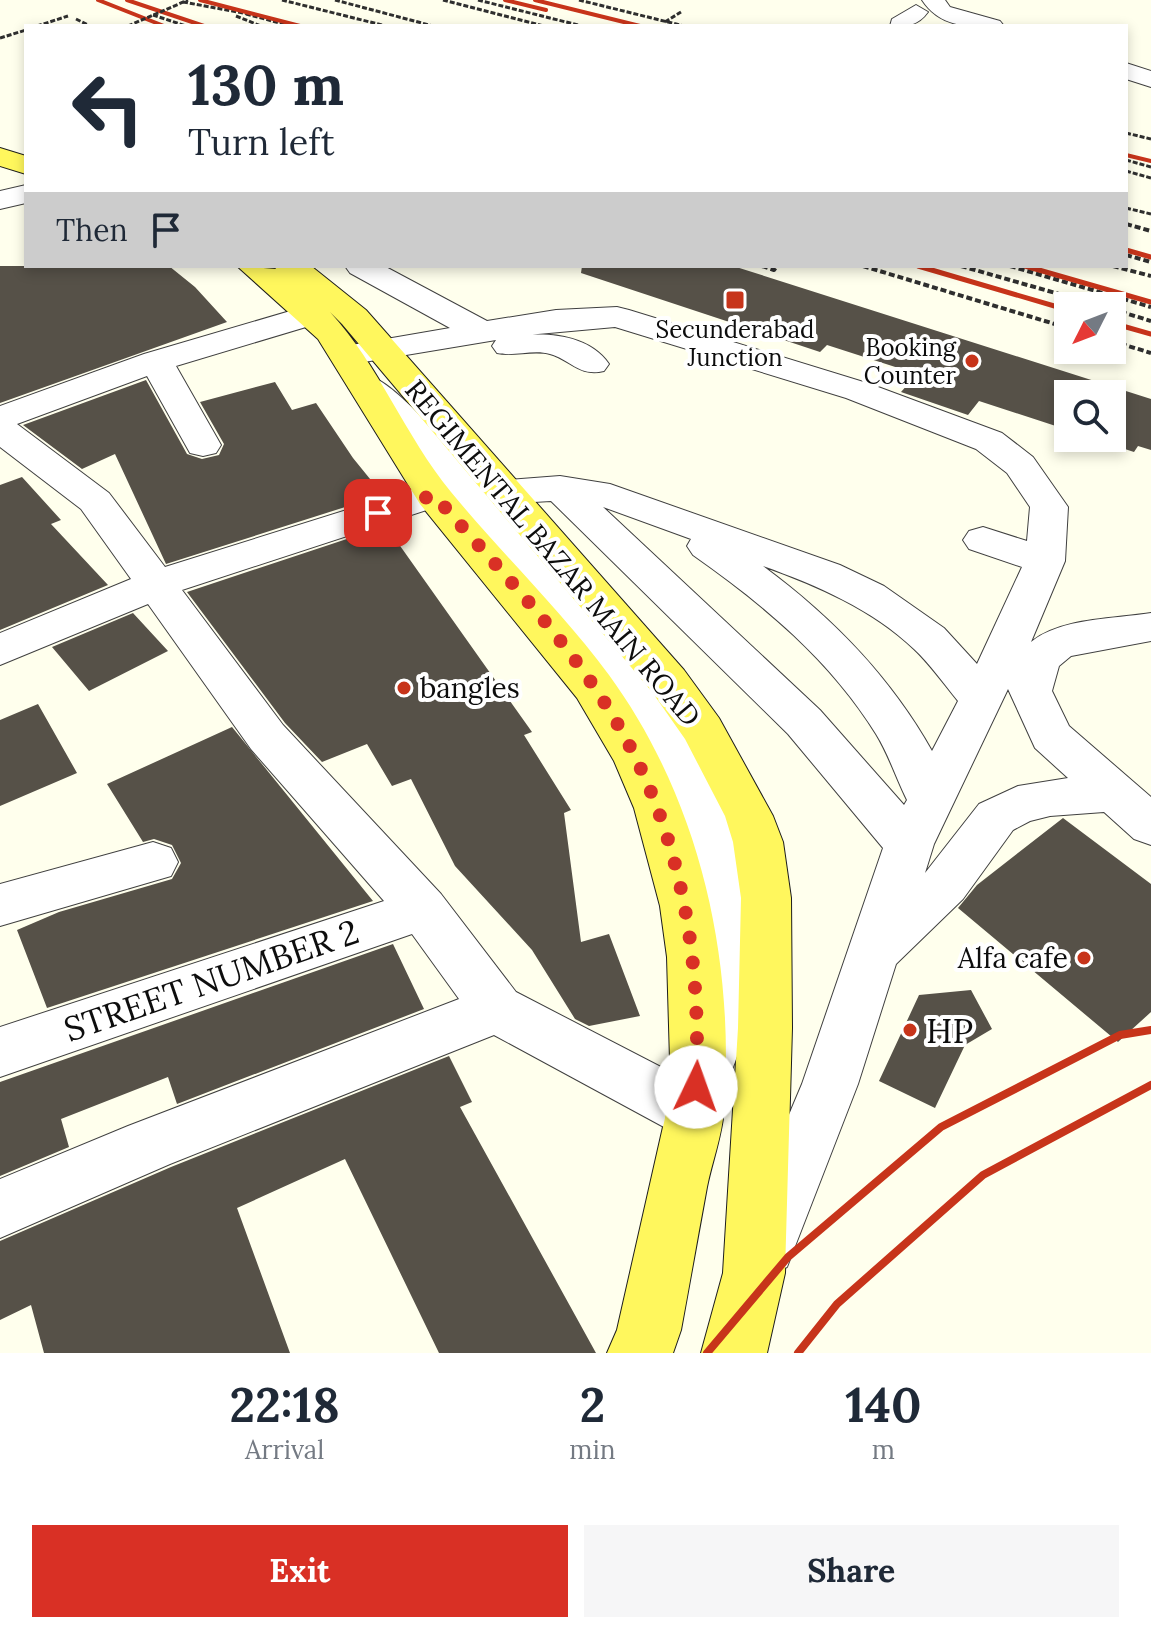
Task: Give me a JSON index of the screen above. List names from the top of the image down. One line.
{"streets":{"main road":["REGIMENTAL BAZAR MAIN ROAD"],"street":["STREET NUMBER 2"]},"places":{"transit":["Secunderabad Junction"],"other":["Booking Counter","bangles","Alfa cafe","HP"]},"north":"bottom left","page":{"turn":["130 m","Turn left"],"then":"Then","eta":["22:18","Arrival","2","min","140","m"],"buttons":["Exit","Share"]}}
